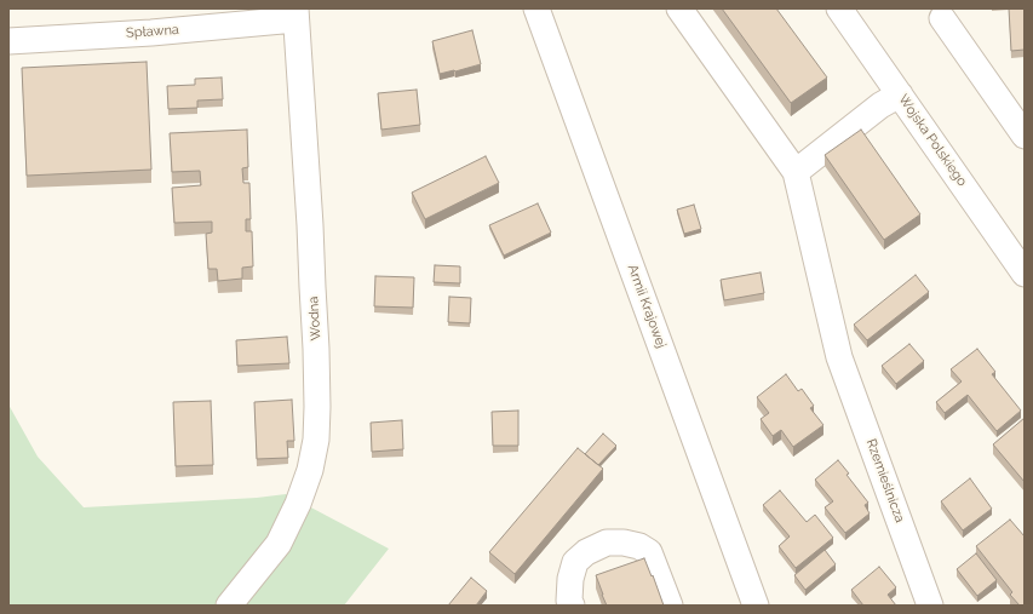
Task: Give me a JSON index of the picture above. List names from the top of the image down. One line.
{"streets":{"street":["Spławna","Wojska Polskiego","Armii Krajowej","Wodna","Rzemieślnicza"]},"crossings":[["Spławna","Wodna"]]}
